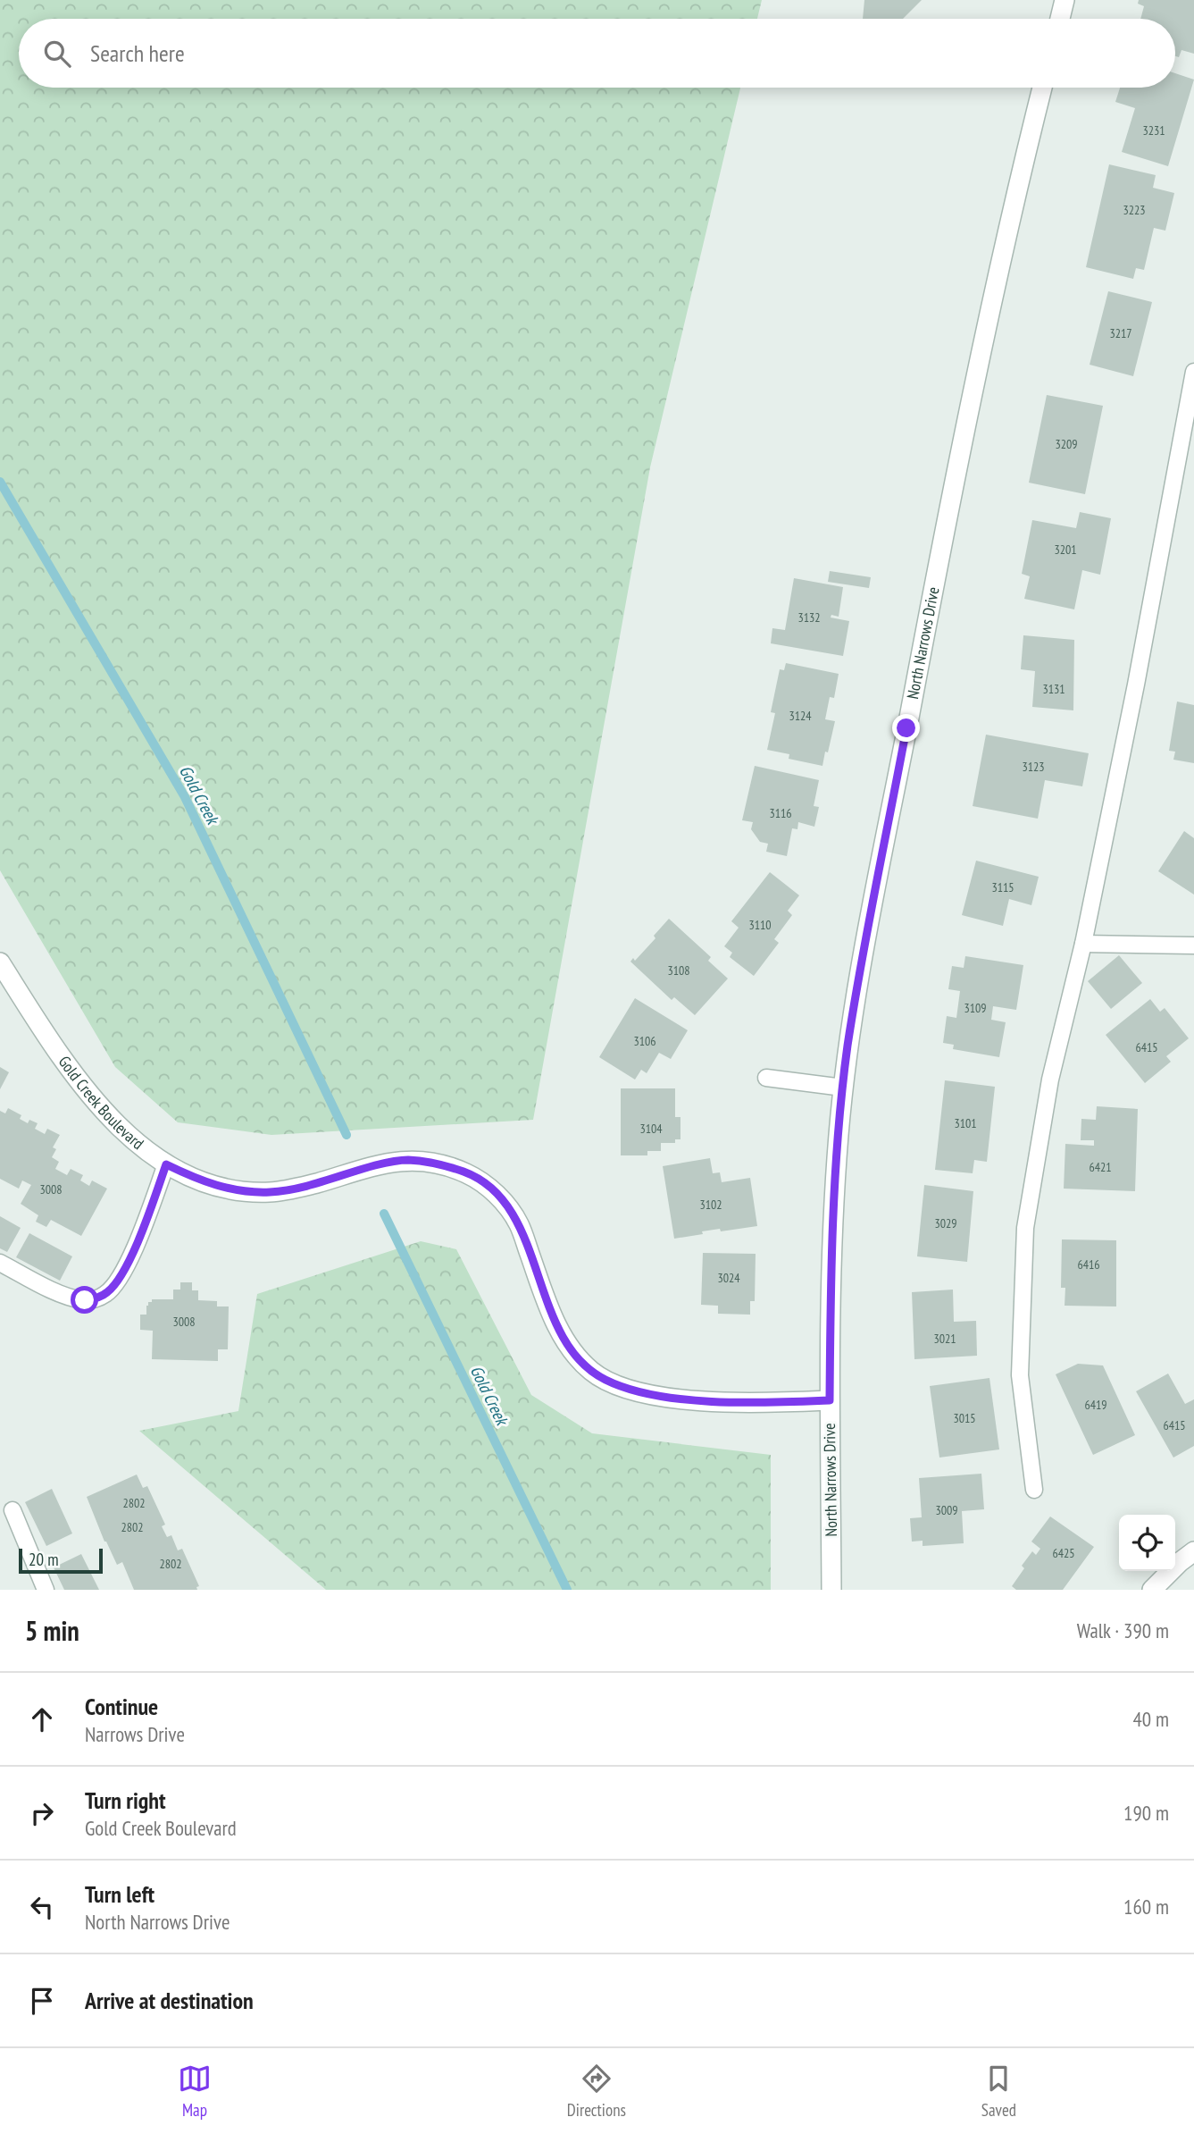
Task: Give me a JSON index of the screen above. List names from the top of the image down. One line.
{"streets":{"street":["North Narrows Drive","Gold Creek Boulevard"]},"crossings":[["North Narrows Drive","Gold Creek Boulevard"]],"water":["Gold Creek"],"house_numbers":["3231","3223","3217","3209","3201","3132","3131","3124","3123","3116","3115","3110","3108","3109","3106","6415","3101","3104","6421","3008","3102","3029","6416","3024","3008","3021","6419","3015","6415","2802","3009","2802","6425","2802"],"scale_bar":"20 m","page":{"search":"Search here","scale":"20 m","heading":["5 min","Walk · 390 m"],"list":[["Continue","Narrows Drive","40 m"],["Turn right","Gold Creek Boulevard","190 m"],["Turn left","North Narrows Drive","160 m"],"Arrive at destination"],"nav":["Map","Directions","Saved"]}}
